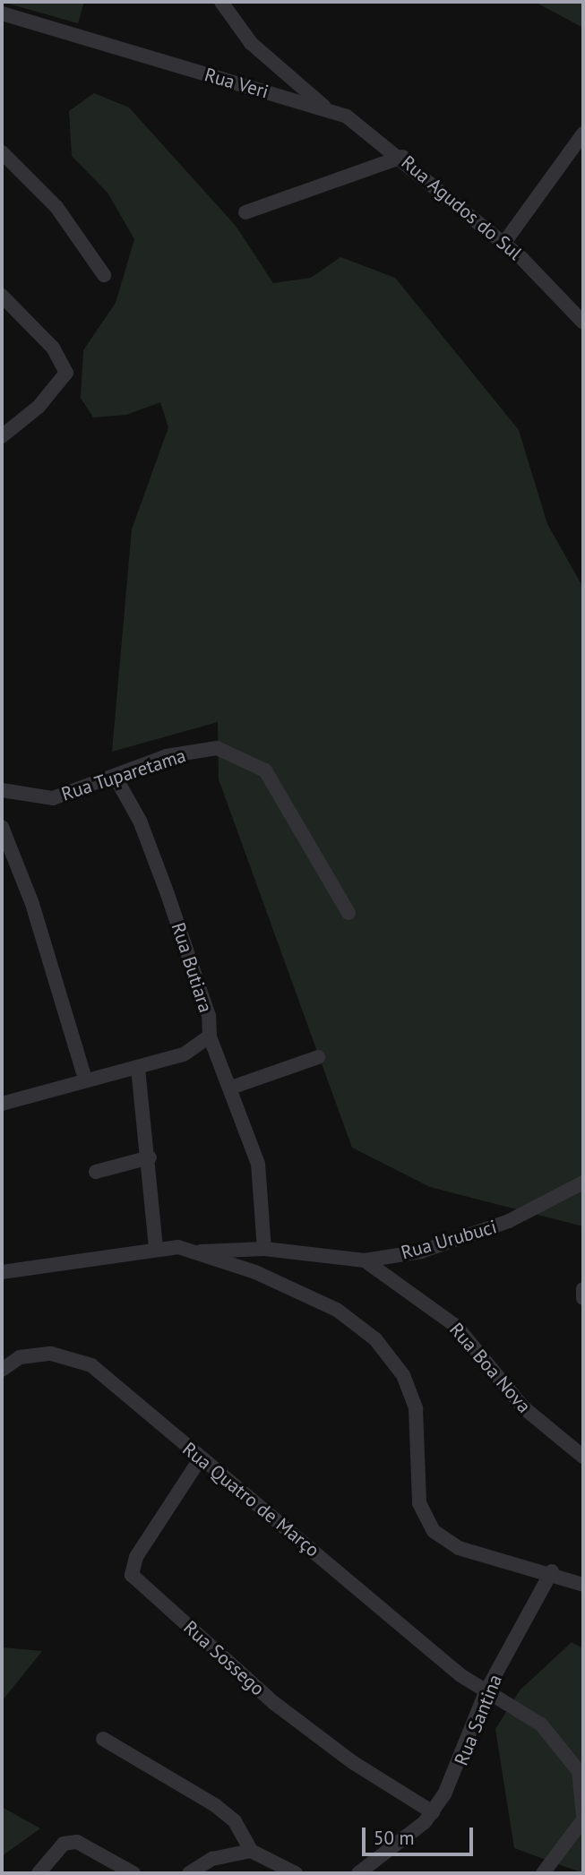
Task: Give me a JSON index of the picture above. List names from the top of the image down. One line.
{"streets":{"street":["Rua Veri","Rua Agudos do Sul","Rua Tuparetama","Rua Butiara","Rua Urubuci","Rua Boa Nova","Rua Quatro de Março","Rua Sossego","Rua Santina"]},"crossings":[["Rua Veri","Rua Agudos do Sul"],["Rua Tuparetama","Rua Butiara"],["Rua Urubuci","Rua Boa Nova"],["Rua Quatro de Março","Rua Sossego"],["Rua Quatro de Março","Rua Santina"],["Rua Sossego","Rua Santina"]],"scale_bar":"50 m"}
